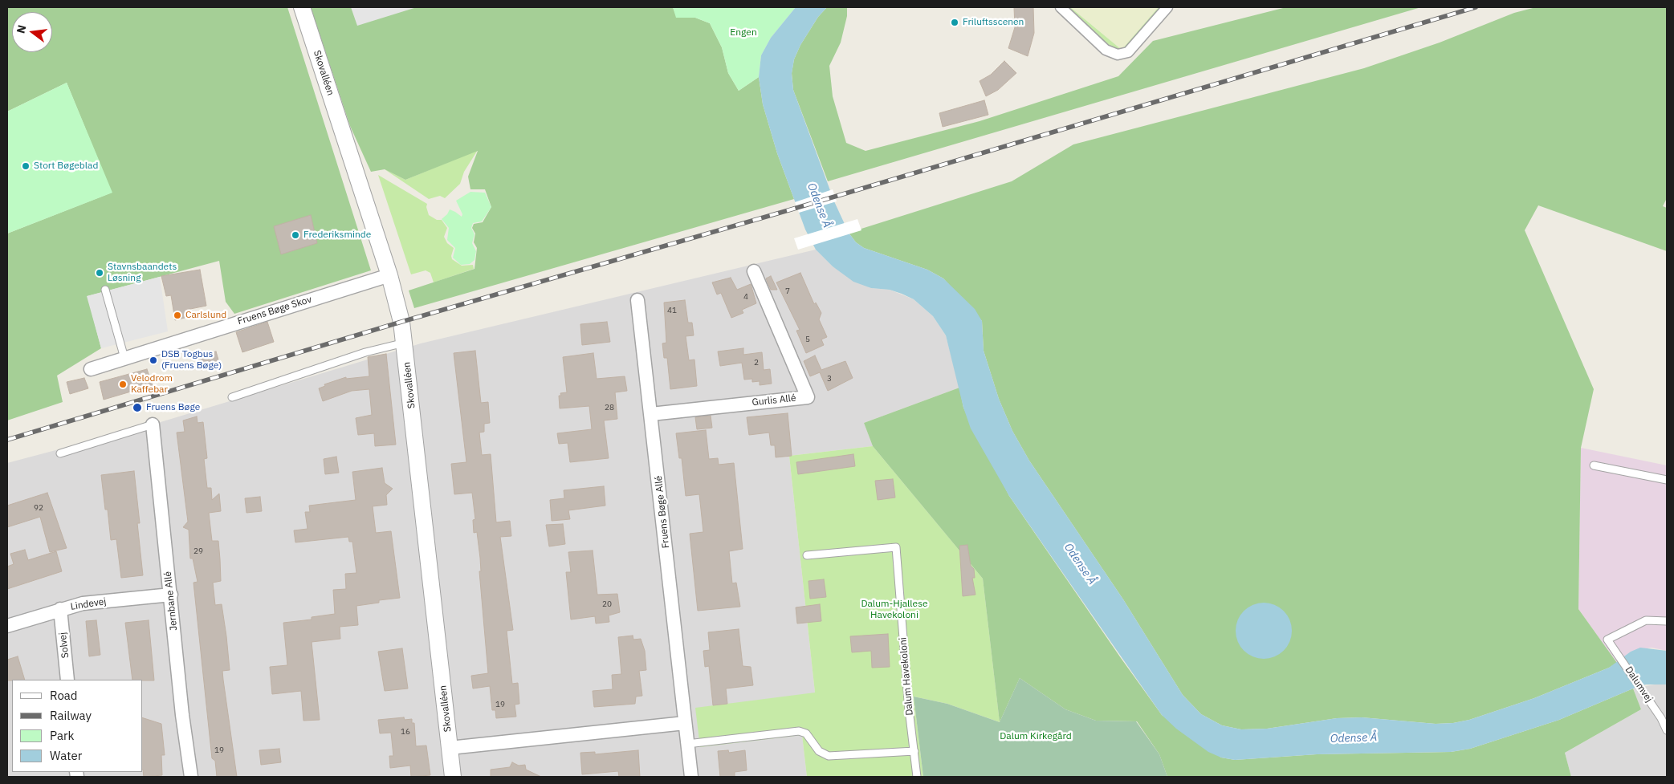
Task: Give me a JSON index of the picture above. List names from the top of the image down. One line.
{"streets":{"street":["Skovalléen","Fruens Bøge Skov","Gurlis Allé","Fruens Bøge Allé","Jernbane Allé","Lindevej","Solvej"],"lane":["Dalum Havekoloni","Dalumvej"]},"crossings":[["Skovalléen","Fruens Bøge Skov"],["Gurlis Allé","Fruens Bøge Allé"],["Jernbane Allé","Lindevej"],["Lindevej","Solvej"]],"water":["Odense Å"],"parks":["Engen","Dalum-Hjallese Havekoloni","Dalum Kirkegård"],"places":["Friluftsscenen","Stort Bøgeblad","Frederiksminde","Stavnsbaandets Løsning","Carlslund","DSB Togbus (Fruens Bøge)","Velodrom Kaffebar","Fruens Bøge"],"house_numbers":["7","4","41","5","2","3","28","92","29","20","19","16","19"],"legend":["Road","Railway","Park","Water"],"north":"left"}
